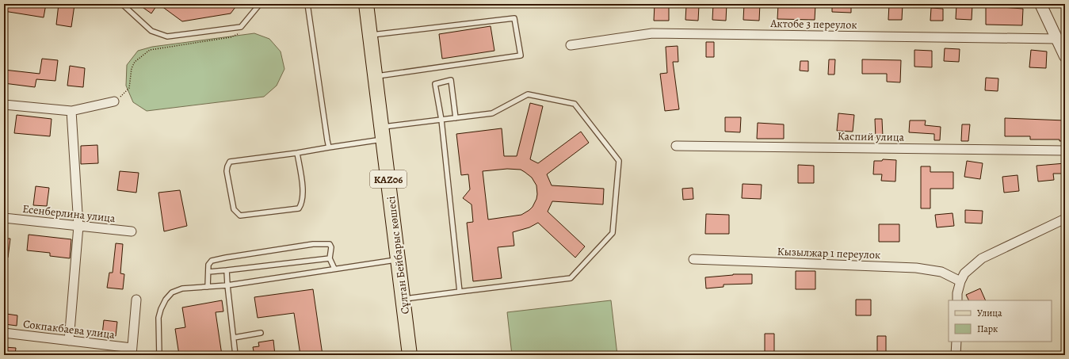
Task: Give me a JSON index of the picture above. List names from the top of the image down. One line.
{"streets":{"main road":["KAZ06","Сұлтан Бейбарыс көшесі"],"street":["Актобе 3 переулок","Каспий улица","Есенберлина улица","Кызылжар 1 переулок","Сокпакбаева улица"]},"legend":["Улица","Парк"]}
